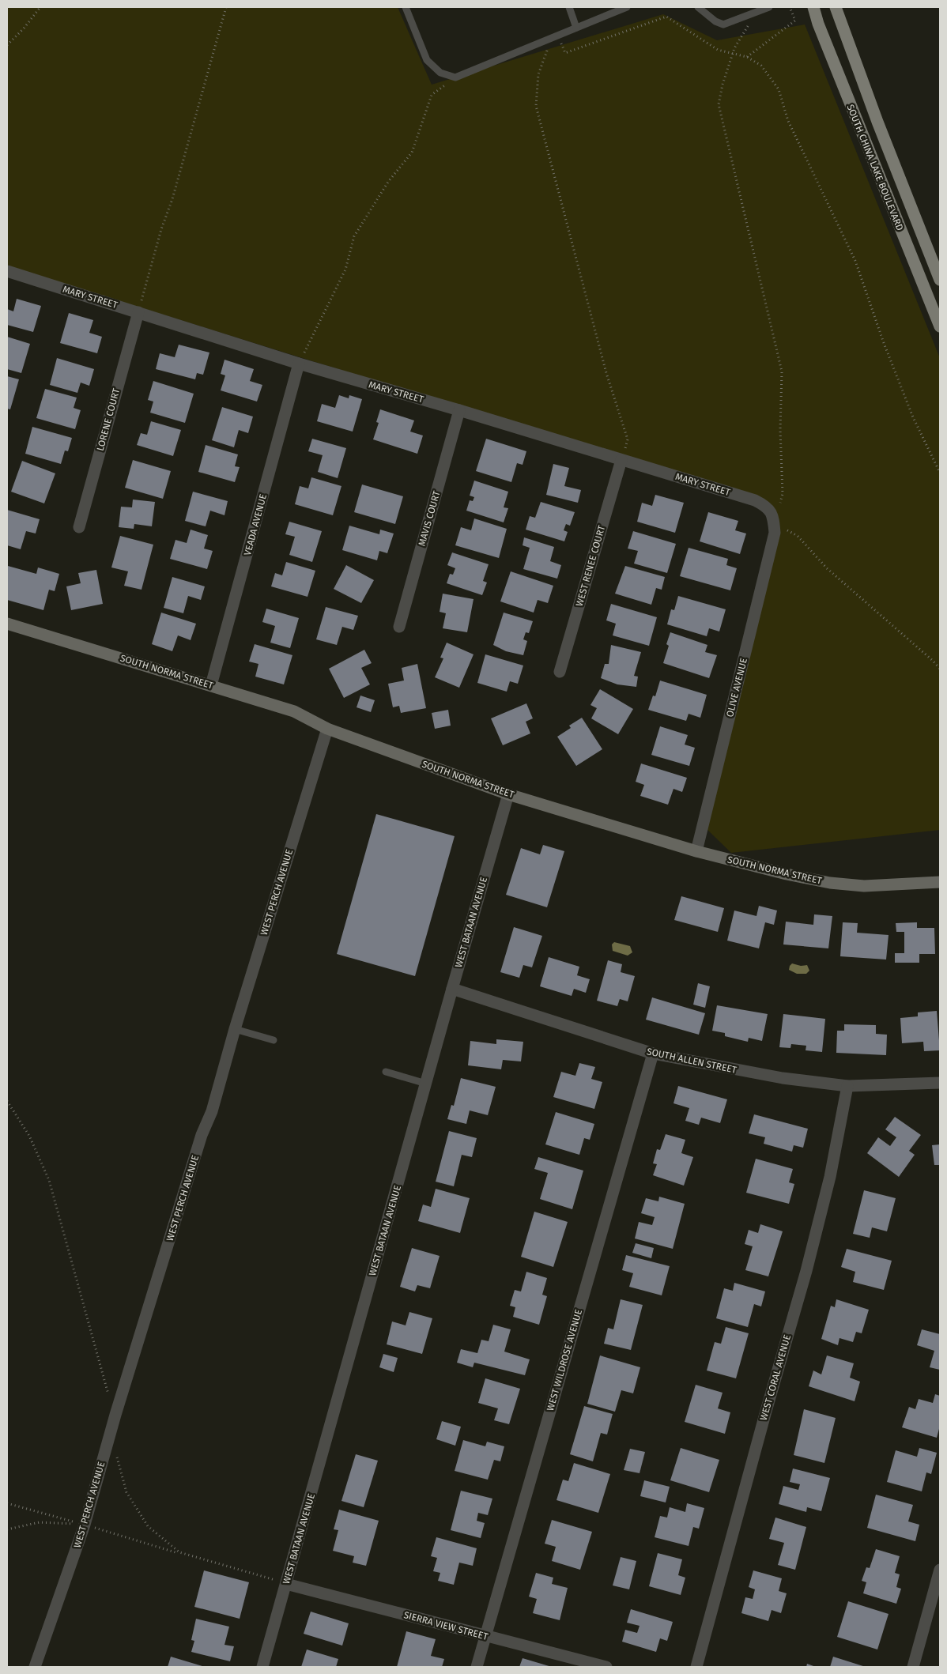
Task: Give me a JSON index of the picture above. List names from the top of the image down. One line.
{"streets":{"main road":["SOUTH CHINA LAKE BOULEVARD"],"street":["MARY STREET","LORENE COURT","MAVIS COURT","VEADA AVENUE","WEST RENEE COURT","SOUTH NORMA STREET","OLIVE AVENUE","WEST PERCH AVENUE","WEST BATAAN AVENUE","SOUTH ALLEN STREET","WEST WILDROSE AVENUE","WEST CORAL AVENUE","SIERRA VIEW STREET"]},"crossings":[["MARY STREET","LORENE COURT"],["MARY STREET","MAVIS COURT"],["MARY STREET","VEADA AVENUE"],["MARY STREET","WEST RENEE COURT"],["MARY STREET","OLIVE AVENUE"],["VEADA AVENUE","SOUTH NORMA STREET"],["SOUTH NORMA STREET","OLIVE AVENUE"],["SOUTH NORMA STREET","WEST PERCH AVENUE"],["SOUTH NORMA STREET","WEST BATAAN AVENUE"],["WEST BATAAN AVENUE","SOUTH ALLEN STREET"],["WEST BATAAN AVENUE","SIERRA VIEW STREET"],["SOUTH ALLEN STREET","WEST WILDROSE AVENUE"],["SOUTH ALLEN STREET","WEST CORAL AVENUE"],["WEST WILDROSE AVENUE","SIERRA VIEW STREET"]]}
